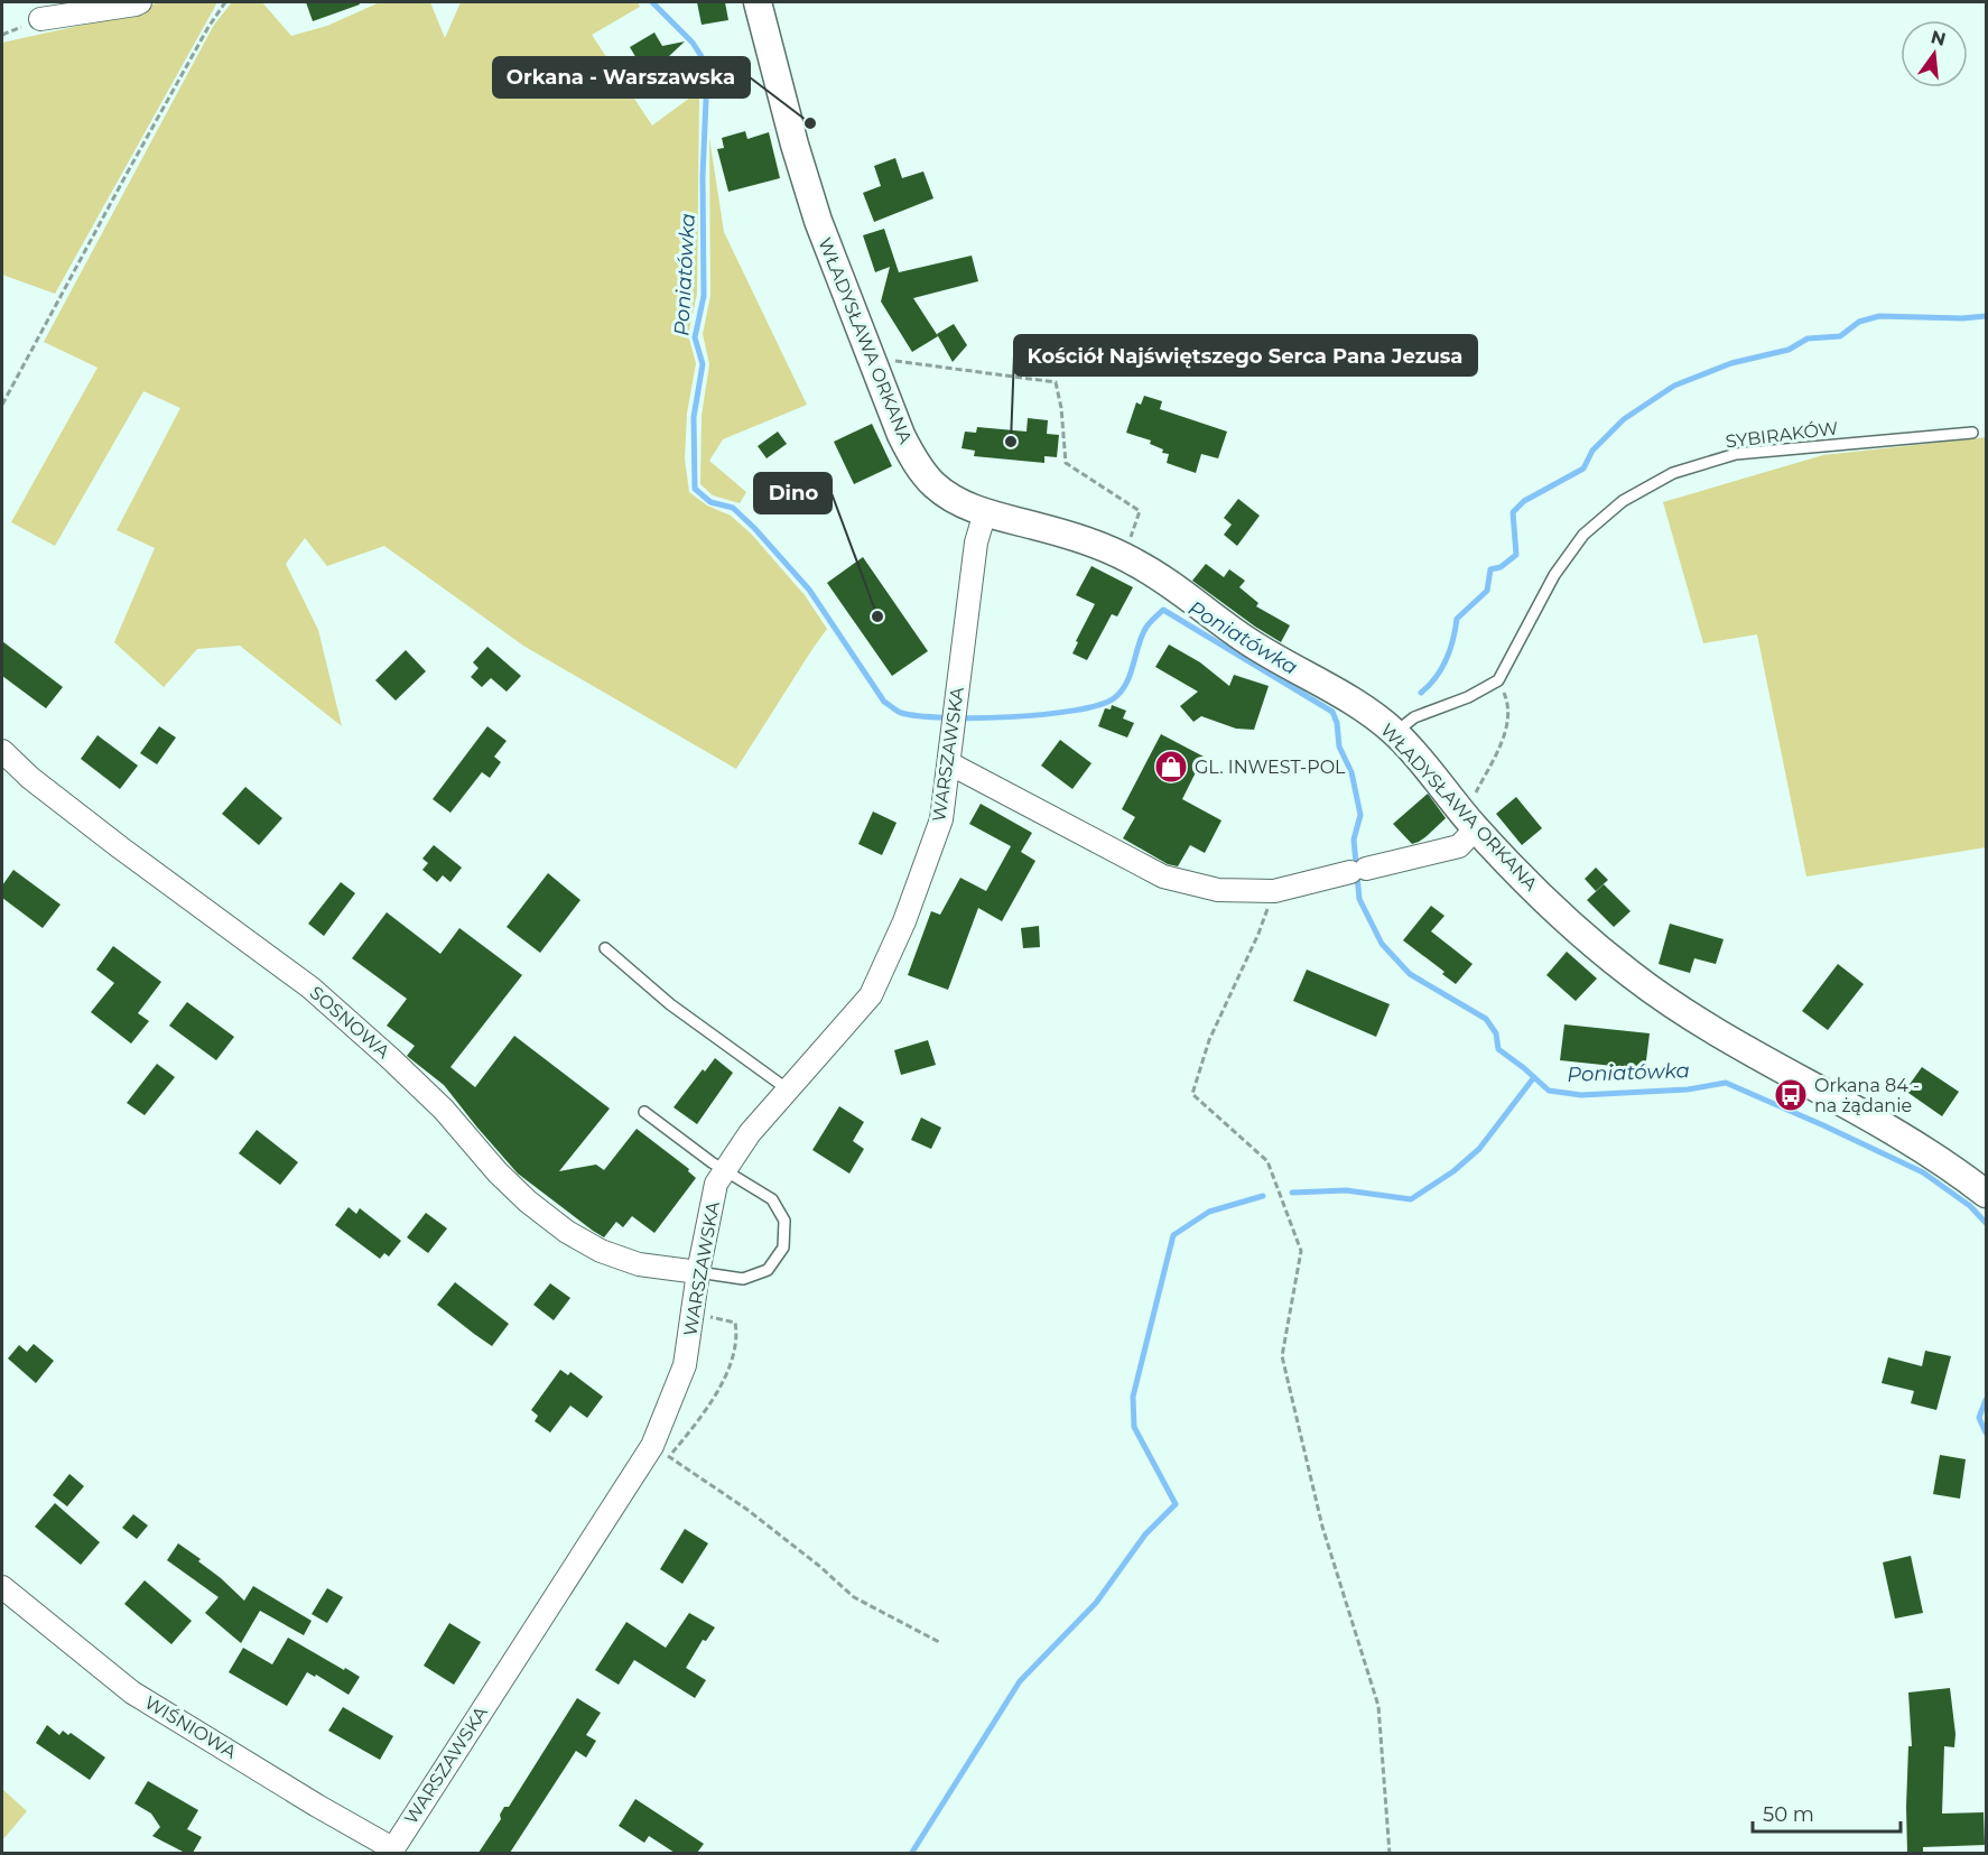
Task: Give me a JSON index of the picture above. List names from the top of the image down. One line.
{"streets":{"street":["WŁADYSŁAWA ORKANA","WARSZAWSKA","SOSNOWA","WIŚNIOWA"],"lane":["SYBIRAKÓW"]},"crossings":[["WŁADYSŁAWA ORKANA","WARSZAWSKA"],["WARSZAWSKA","SOSNOWA"],["WARSZAWSKA","WIŚNIOWA"]],"water":["Poniatówka"],"places":{"other":["Orkana - Warszawska","Kościół Najświętszego Serca Pana Jezusa","Dino"],"shop":["GL. INWEST-POL"],"bus stop":["Orkana 84 - na żądanie"]},"scale_bar":"50 m","north":"top"}
